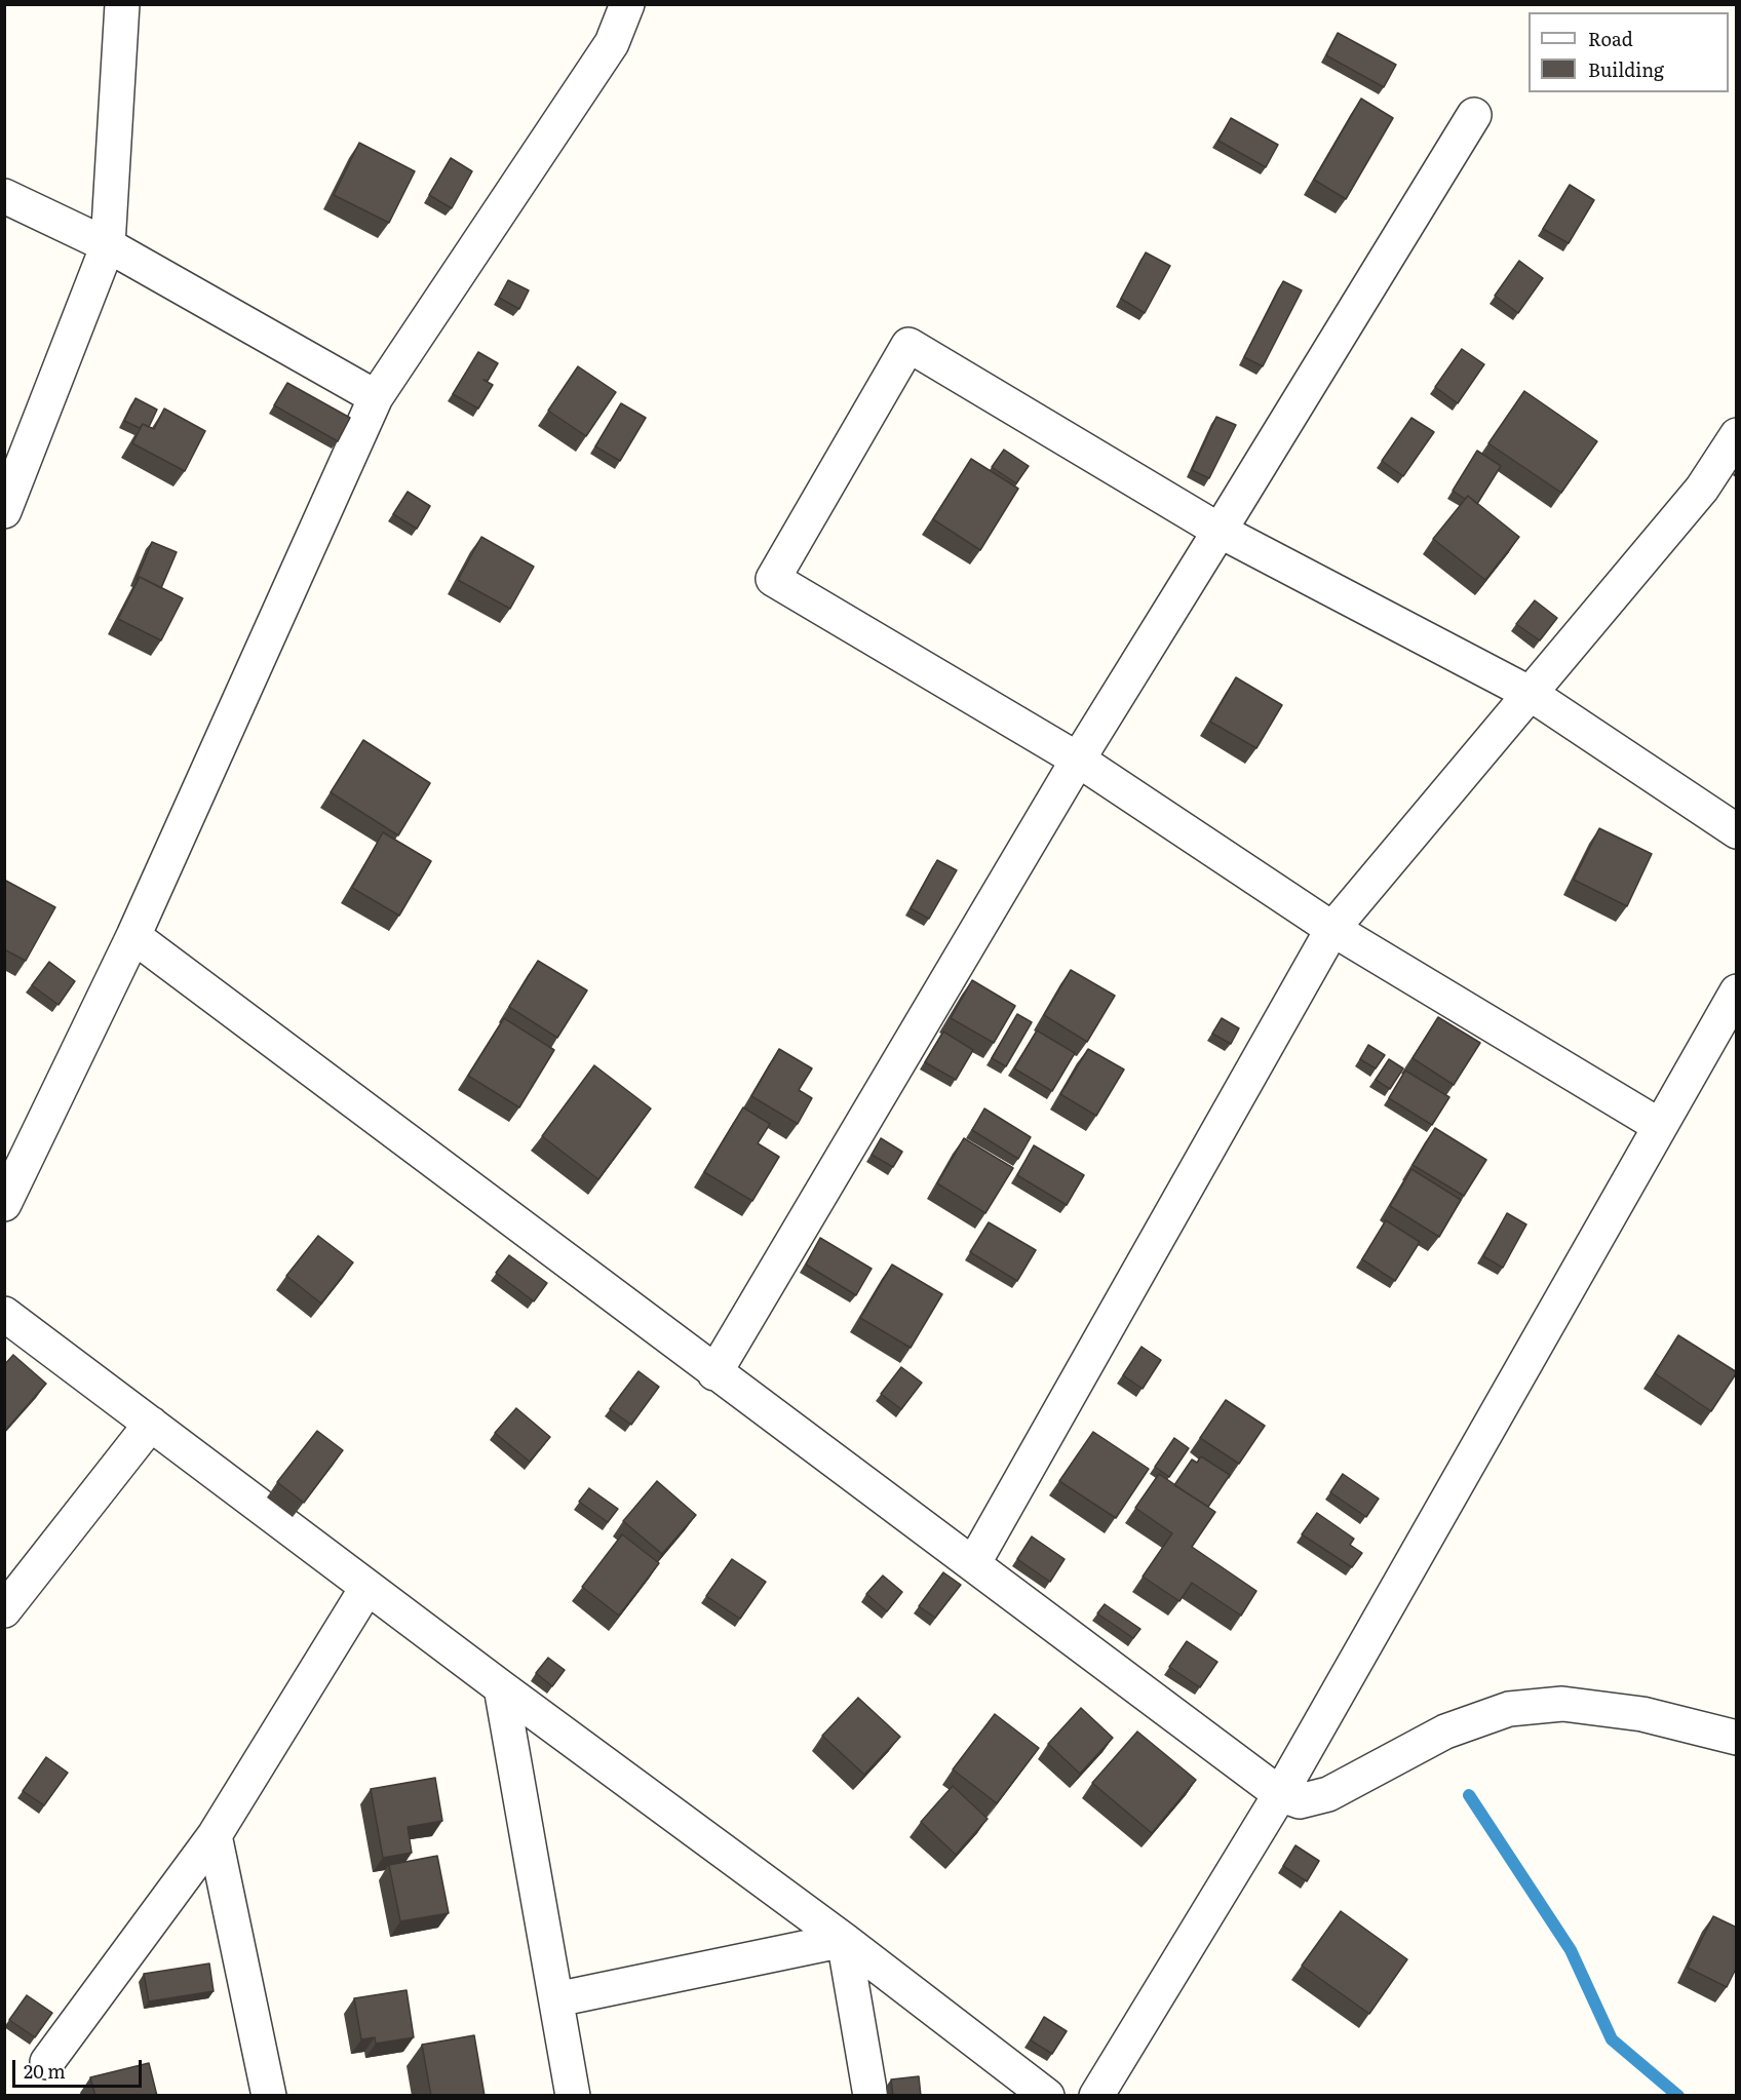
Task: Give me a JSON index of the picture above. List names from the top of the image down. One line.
{"legend":["Road","Building"],"scale_bar":"20 m"}
